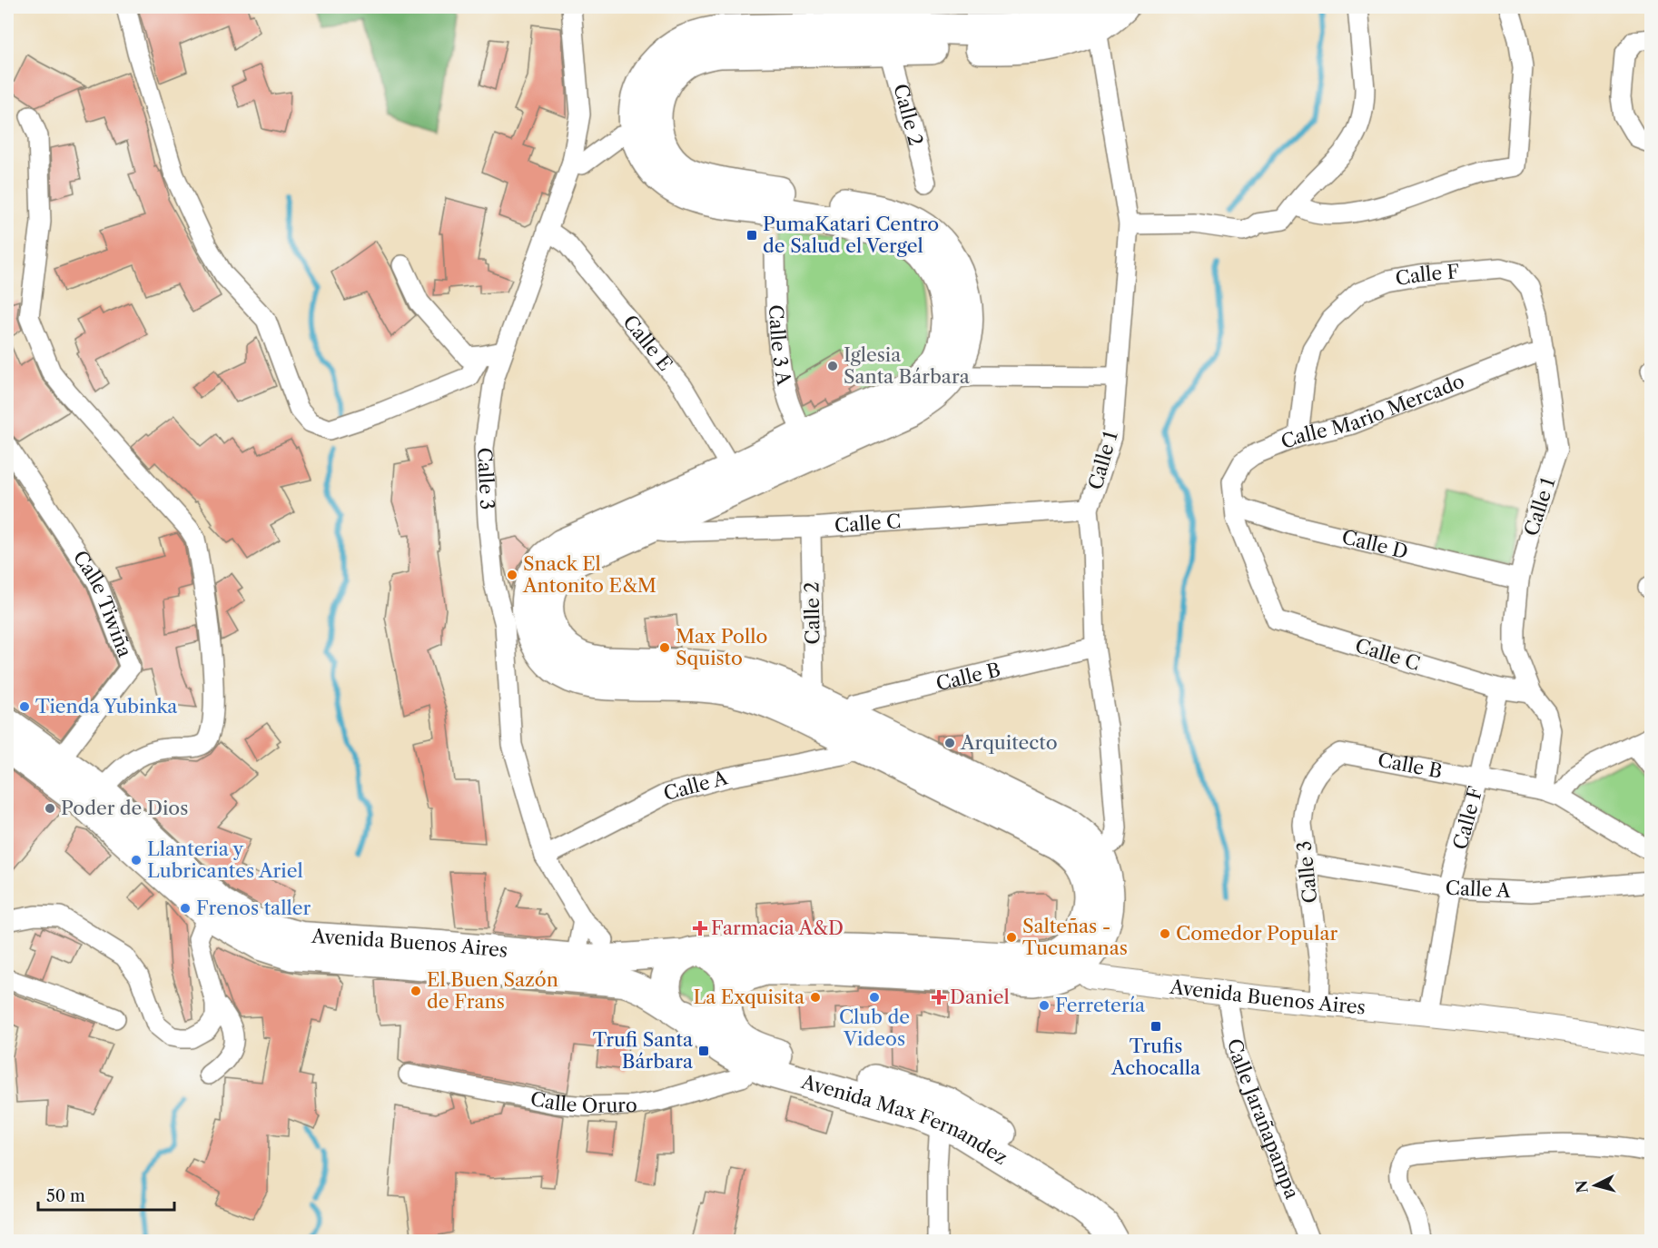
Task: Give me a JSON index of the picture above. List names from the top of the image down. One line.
{"streets":{"main road":["Avenida Buenos Aires","Avenida Max Fernandez"],"street":["Calle 2","Calle F","Calle E","Calle 3 A","Calle Mario Mercado","Calle 1","Calle 3","Calle C","Calle D","Calle Tiwiña","Calle B","Calle A","Calle Oruro","Calle Jarañapampa"]},"crossings":[["Calle 2","Calle C"],["Calle F","Calle Mario Mercado"],["Calle F","Calle 1"],["Calle F","Calle C"],["Calle F","Calle B"],["Calle F","Calle A"],["Calle F","Avenida Buenos Aires"],["Calle E","Calle 3"],["Calle Mario Mercado","Calle 1"],["Calle Mario Mercado","Calle C"],["Calle Mario Mercado","Calle D"],["Calle 1","Calle C"],["Calle 1","Calle D"],["Calle 1","Calle B"],["Calle 3","Calle B"],["Calle 3","Calle A"],["Calle 3","Avenida Buenos Aires"],["Calle C","Calle D"],["Calle Tiwiña","Avenida Buenos Aires"],["Calle B","Calle A"],["Avenida Buenos Aires","Calle Jarañapampa"],["Avenida Buenos Aires","Avenida Max Fernandez"],["Calle Oruro","Avenida Max Fernandez"]],"places":{"transit":["PumaKatari Centro de Salud el Vergel","Trufis Achocalla","Trufi Santa Bárbara"],"other":["Iglesia Santa Bárbara","Snack El Antonito E&M","Max Pollo Squisto","Tienda Yubinka","Arquitecto","Poder de Dios","Llanteria y Lubricantes Ariel","Frenos taller","Comedor Popular","Salteñas - Tucumanas","El Buen Sazón de Frans","La Exquisita","Club de Videos","Ferretería"],"health":["Farmacia A&D","Daniel"]},"scale_bar":"50 m","north":"left"}
